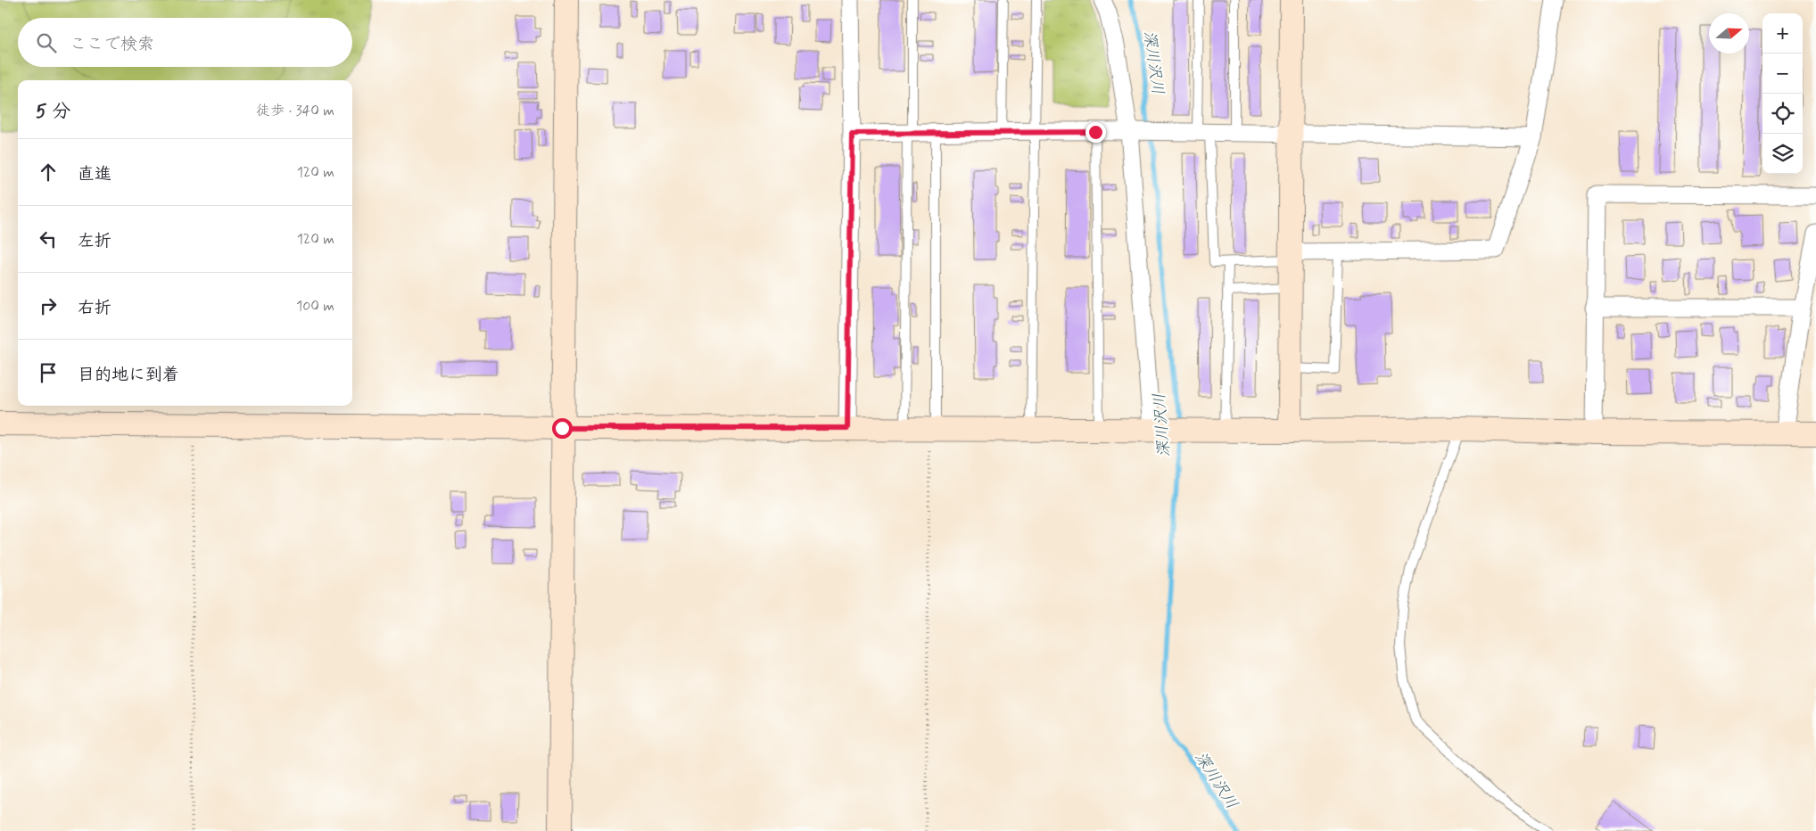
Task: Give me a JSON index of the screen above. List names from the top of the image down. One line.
{"water":["深川沢川"],"north":"right","page":{"map_buttons":["+","−"],"search":"ここで検索","heading":["5 分","徒歩 · 340 m"],"list":[["直進","120 m"],["左折","120 m"],["右折","100 m"],"目的地に到着"]}}
